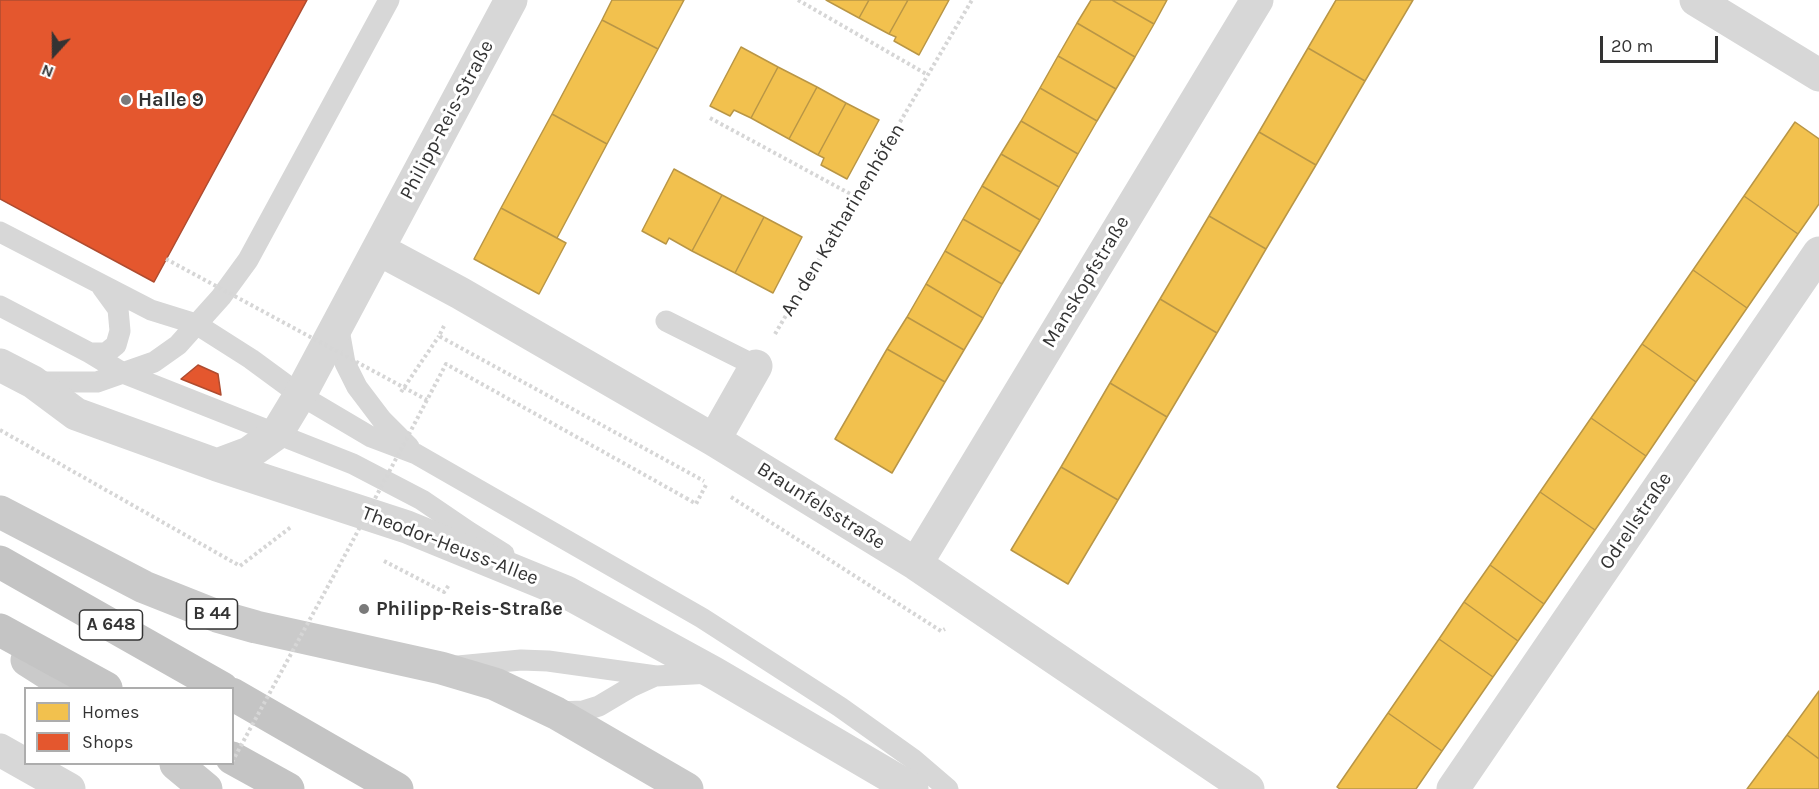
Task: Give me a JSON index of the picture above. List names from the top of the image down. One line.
{"streets":{"highway":["A 648"],"main road":["B 44"],"street":["Philipp-Reis-Straße","Manskopfstraße","Braunfelsstraße","Odrellstraße","Theodor-Heuss-Allee"],"path":["An den Katharinenhöfen"]},"crossings":[["Philipp-Reis-Straße","Braunfelsstraße"],["Philipp-Reis-Straße","Theodor-Heuss-Allee"],["Manskopfstraße","Braunfelsstraße"]],"places":["Halle 9","Philipp-Reis-Straße"],"legend":["Homes","Shops"],"scale_bar":"20 m","north":"bottom"}
